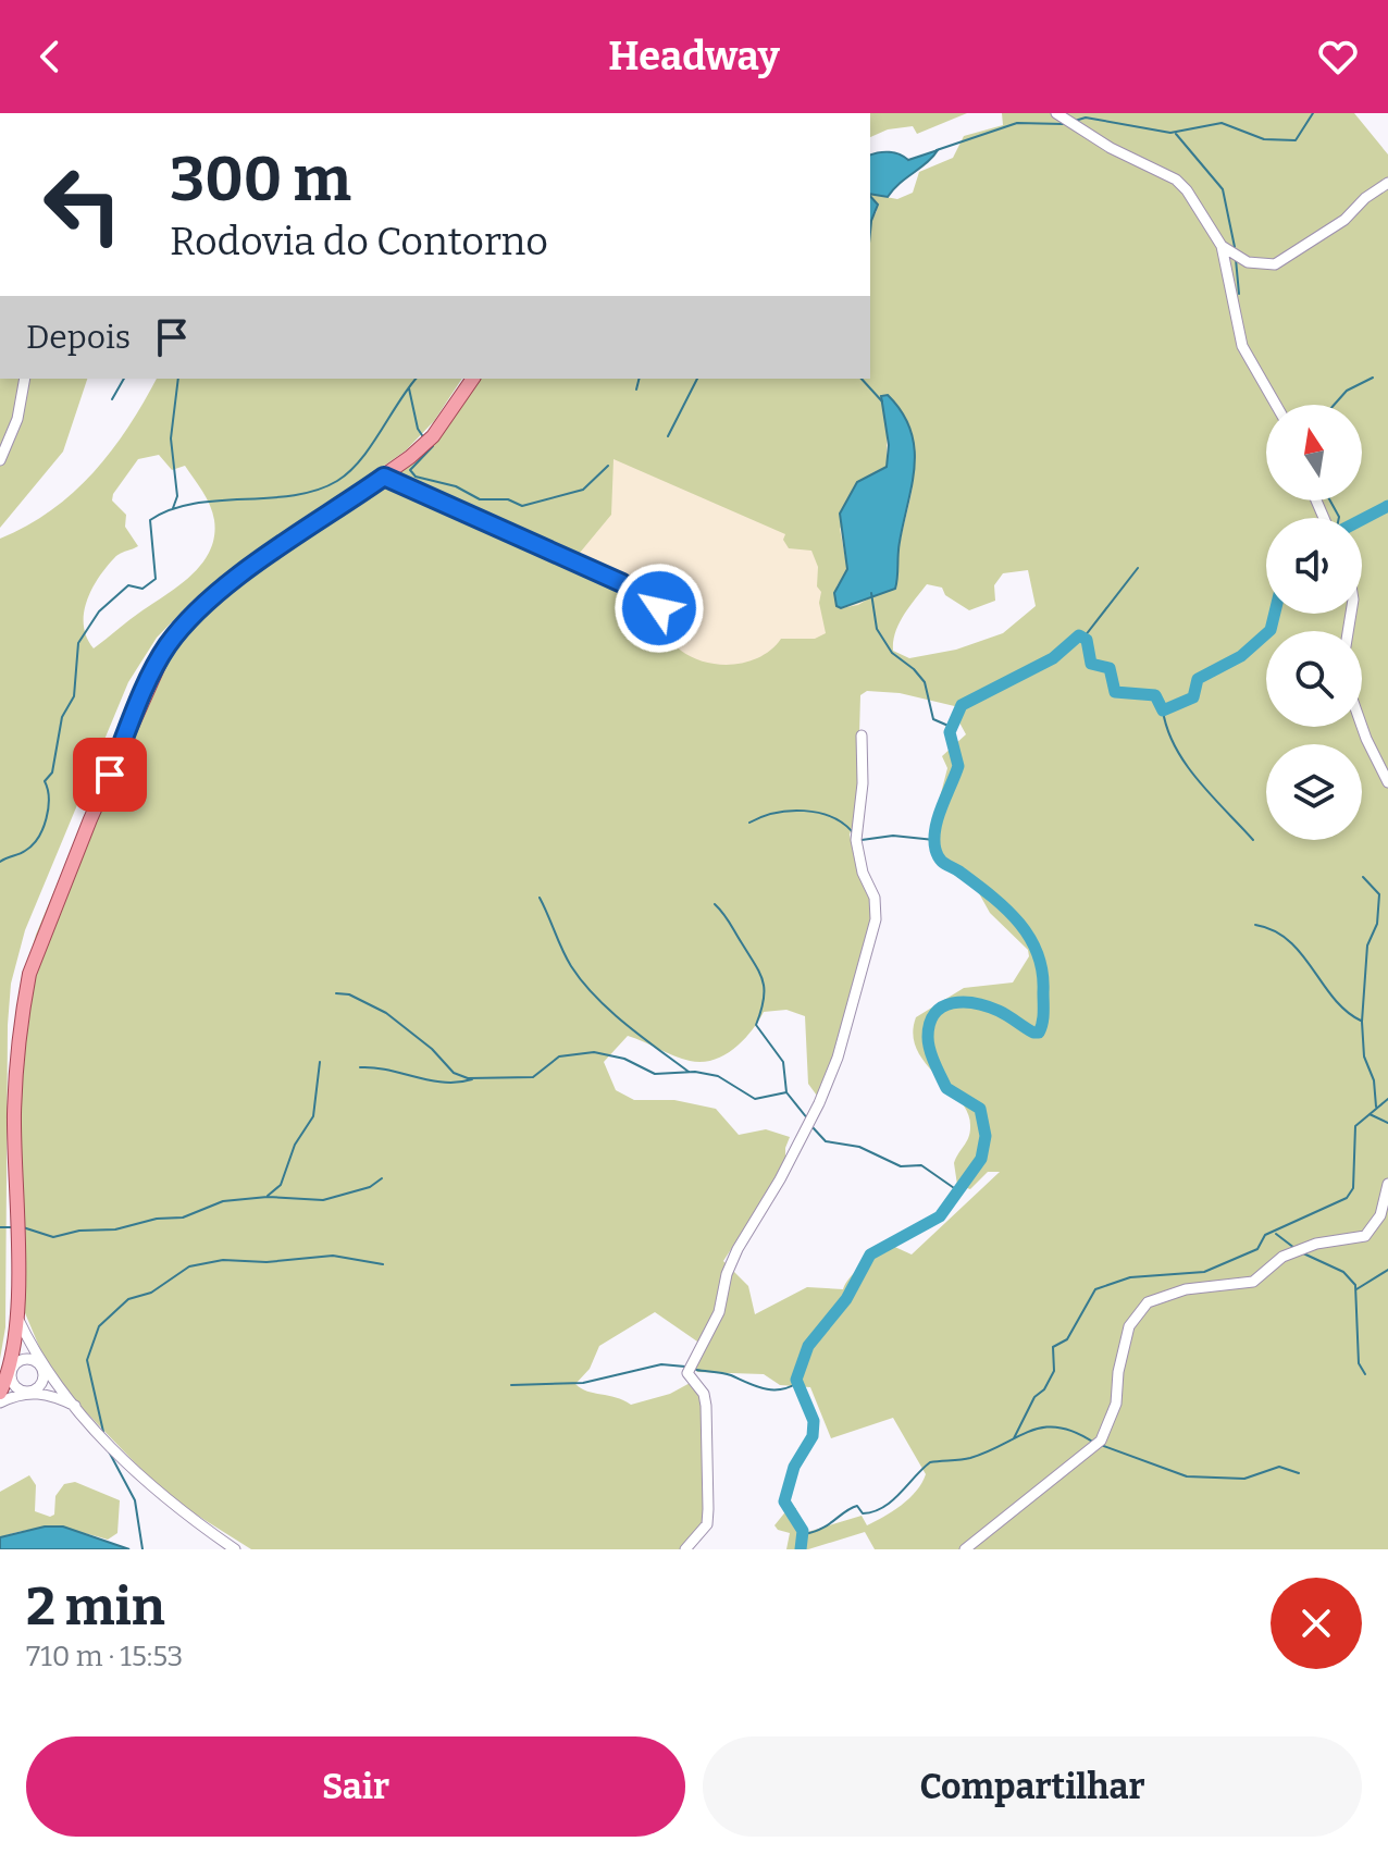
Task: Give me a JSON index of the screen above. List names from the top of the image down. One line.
{"north":"top","page":{"header":"Headway","turn":["300 m","Rodovia do Contorno"],"then":"Depois","heading":["2 min","710 m · 15:53"],"buttons":["Sair","Compartilhar"]}}
